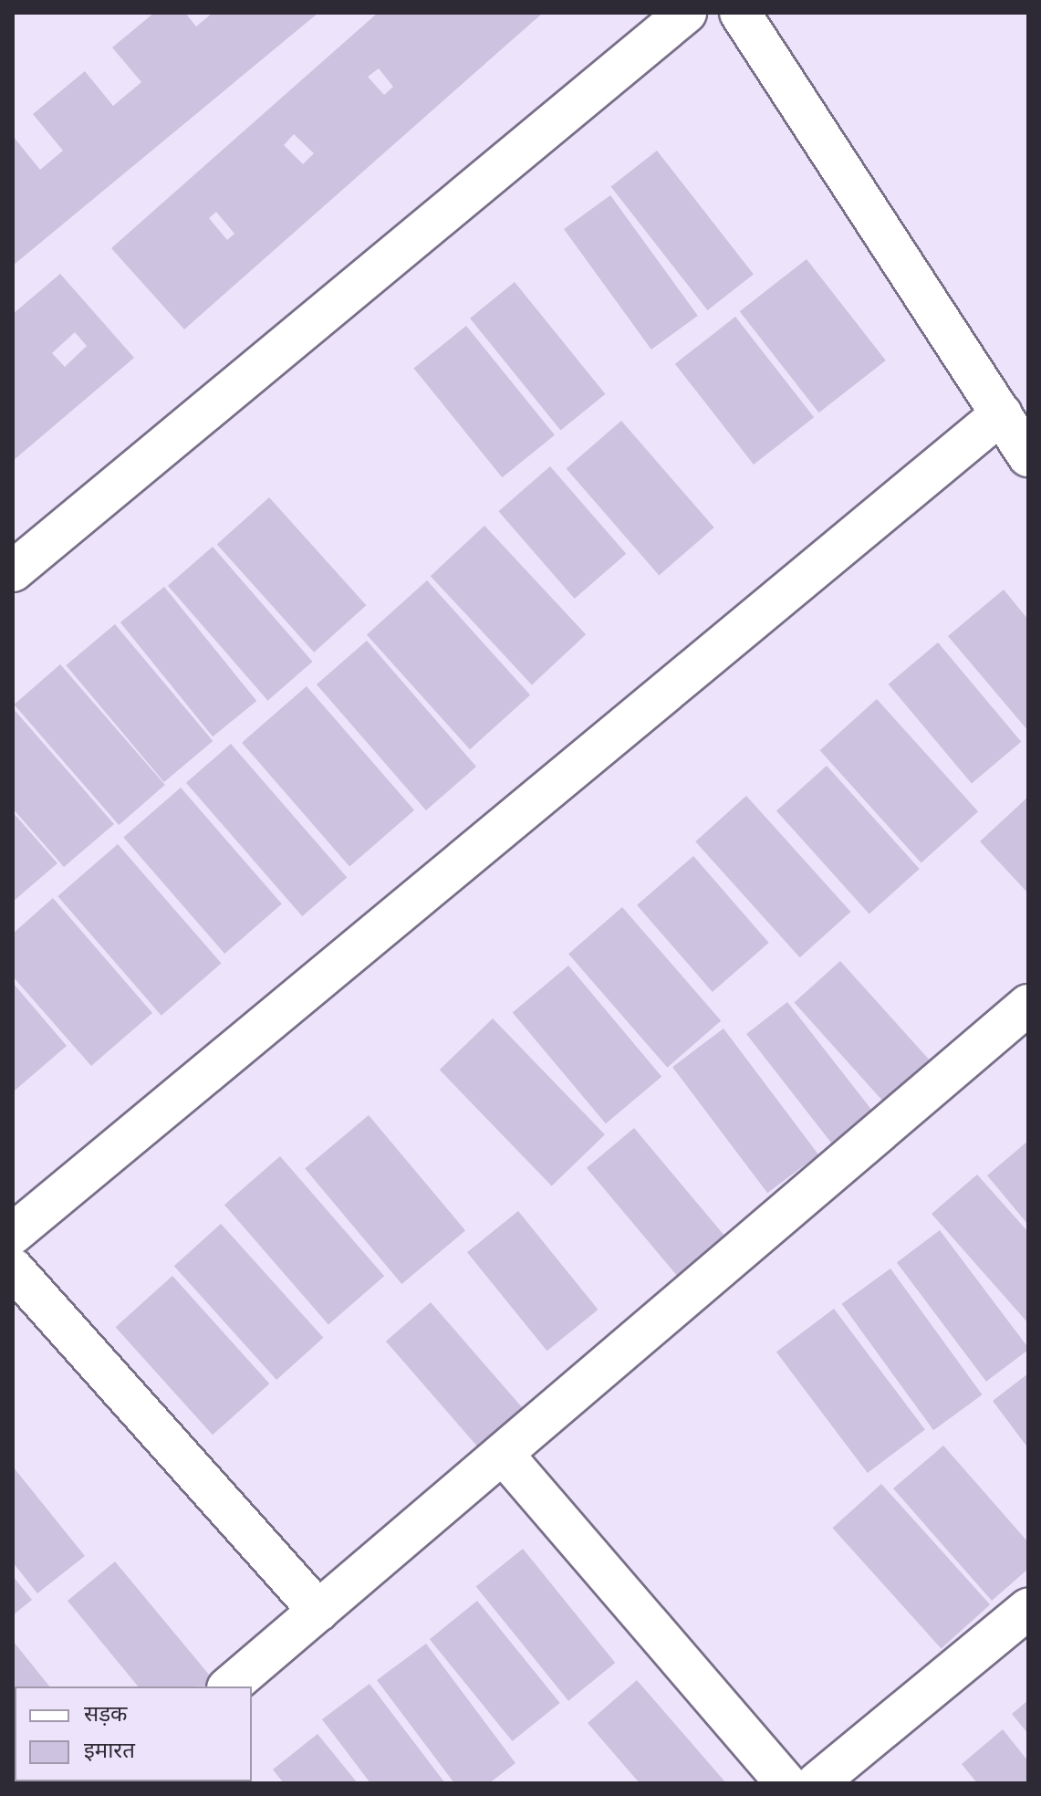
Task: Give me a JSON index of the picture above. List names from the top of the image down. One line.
{"legend":["सड़क","इमारत"]}
